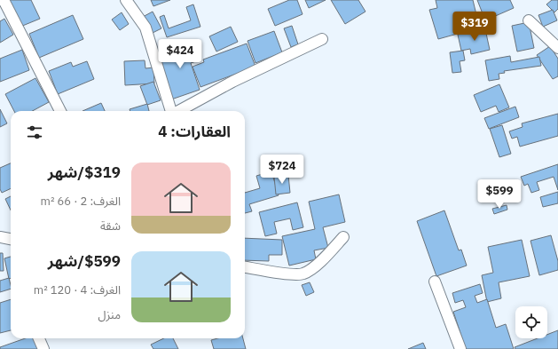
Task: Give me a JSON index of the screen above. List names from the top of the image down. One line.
{"page":{"price":["$319","$424","$724","$599"],"heading":"العقارات: 4","list":[{"name":"$319/شهر","note":"الغرف: 2 · 66 m² · شقة"},{"name":"$599/شهر","note":"الغرف: 4 · 120 m² · منزل"}]}}
